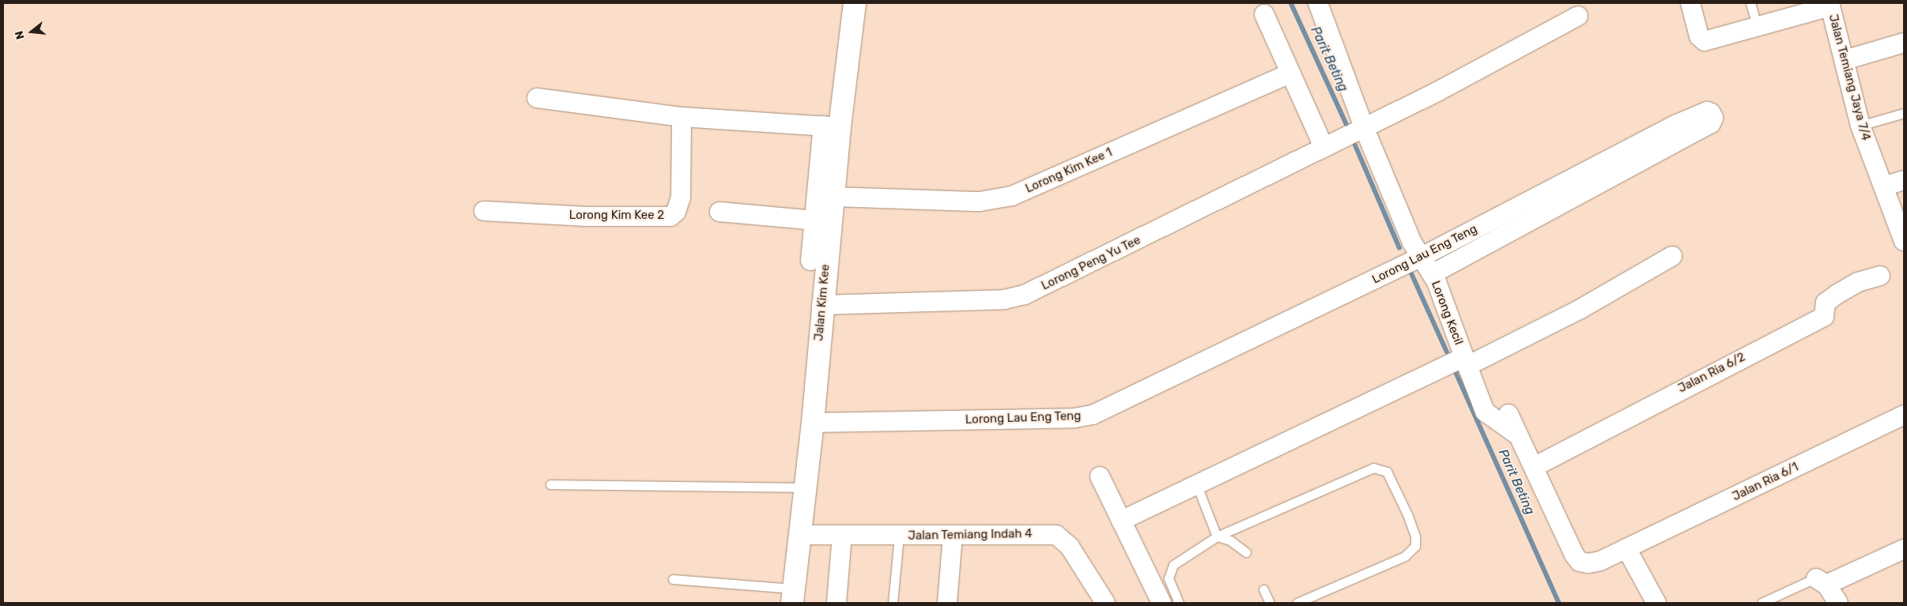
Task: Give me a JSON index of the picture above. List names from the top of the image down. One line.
{"streets":{"street":["Jalan Temiang Jaya 7/4","Lorong Kim Kee 1","Lorong Kim Kee 2","Lorong Lau Eng Teng","Lorong Peng Yu Tee","Jalan Kim Kee","Lorong Kecil","Jalan Ria 6/2","Jalan Ria 6/1","Jalan Temiang Indah 4"]},"crossings":[["Lorong Kim Kee 1","Jalan Kim Kee"],["Lorong Lau Eng Teng","Jalan Kim Kee"],["Lorong Lau Eng Teng","Lorong Kecil"],["Lorong Peng Yu Tee","Jalan Kim Kee"],["Lorong Peng Yu Tee","Lorong Kecil"],["Jalan Kim Kee","Jalan Temiang Indah 4"],["Jalan Ria 6/2","Jalan Ria 6/1"]],"water":["Parit Beting"],"north":"left"}
